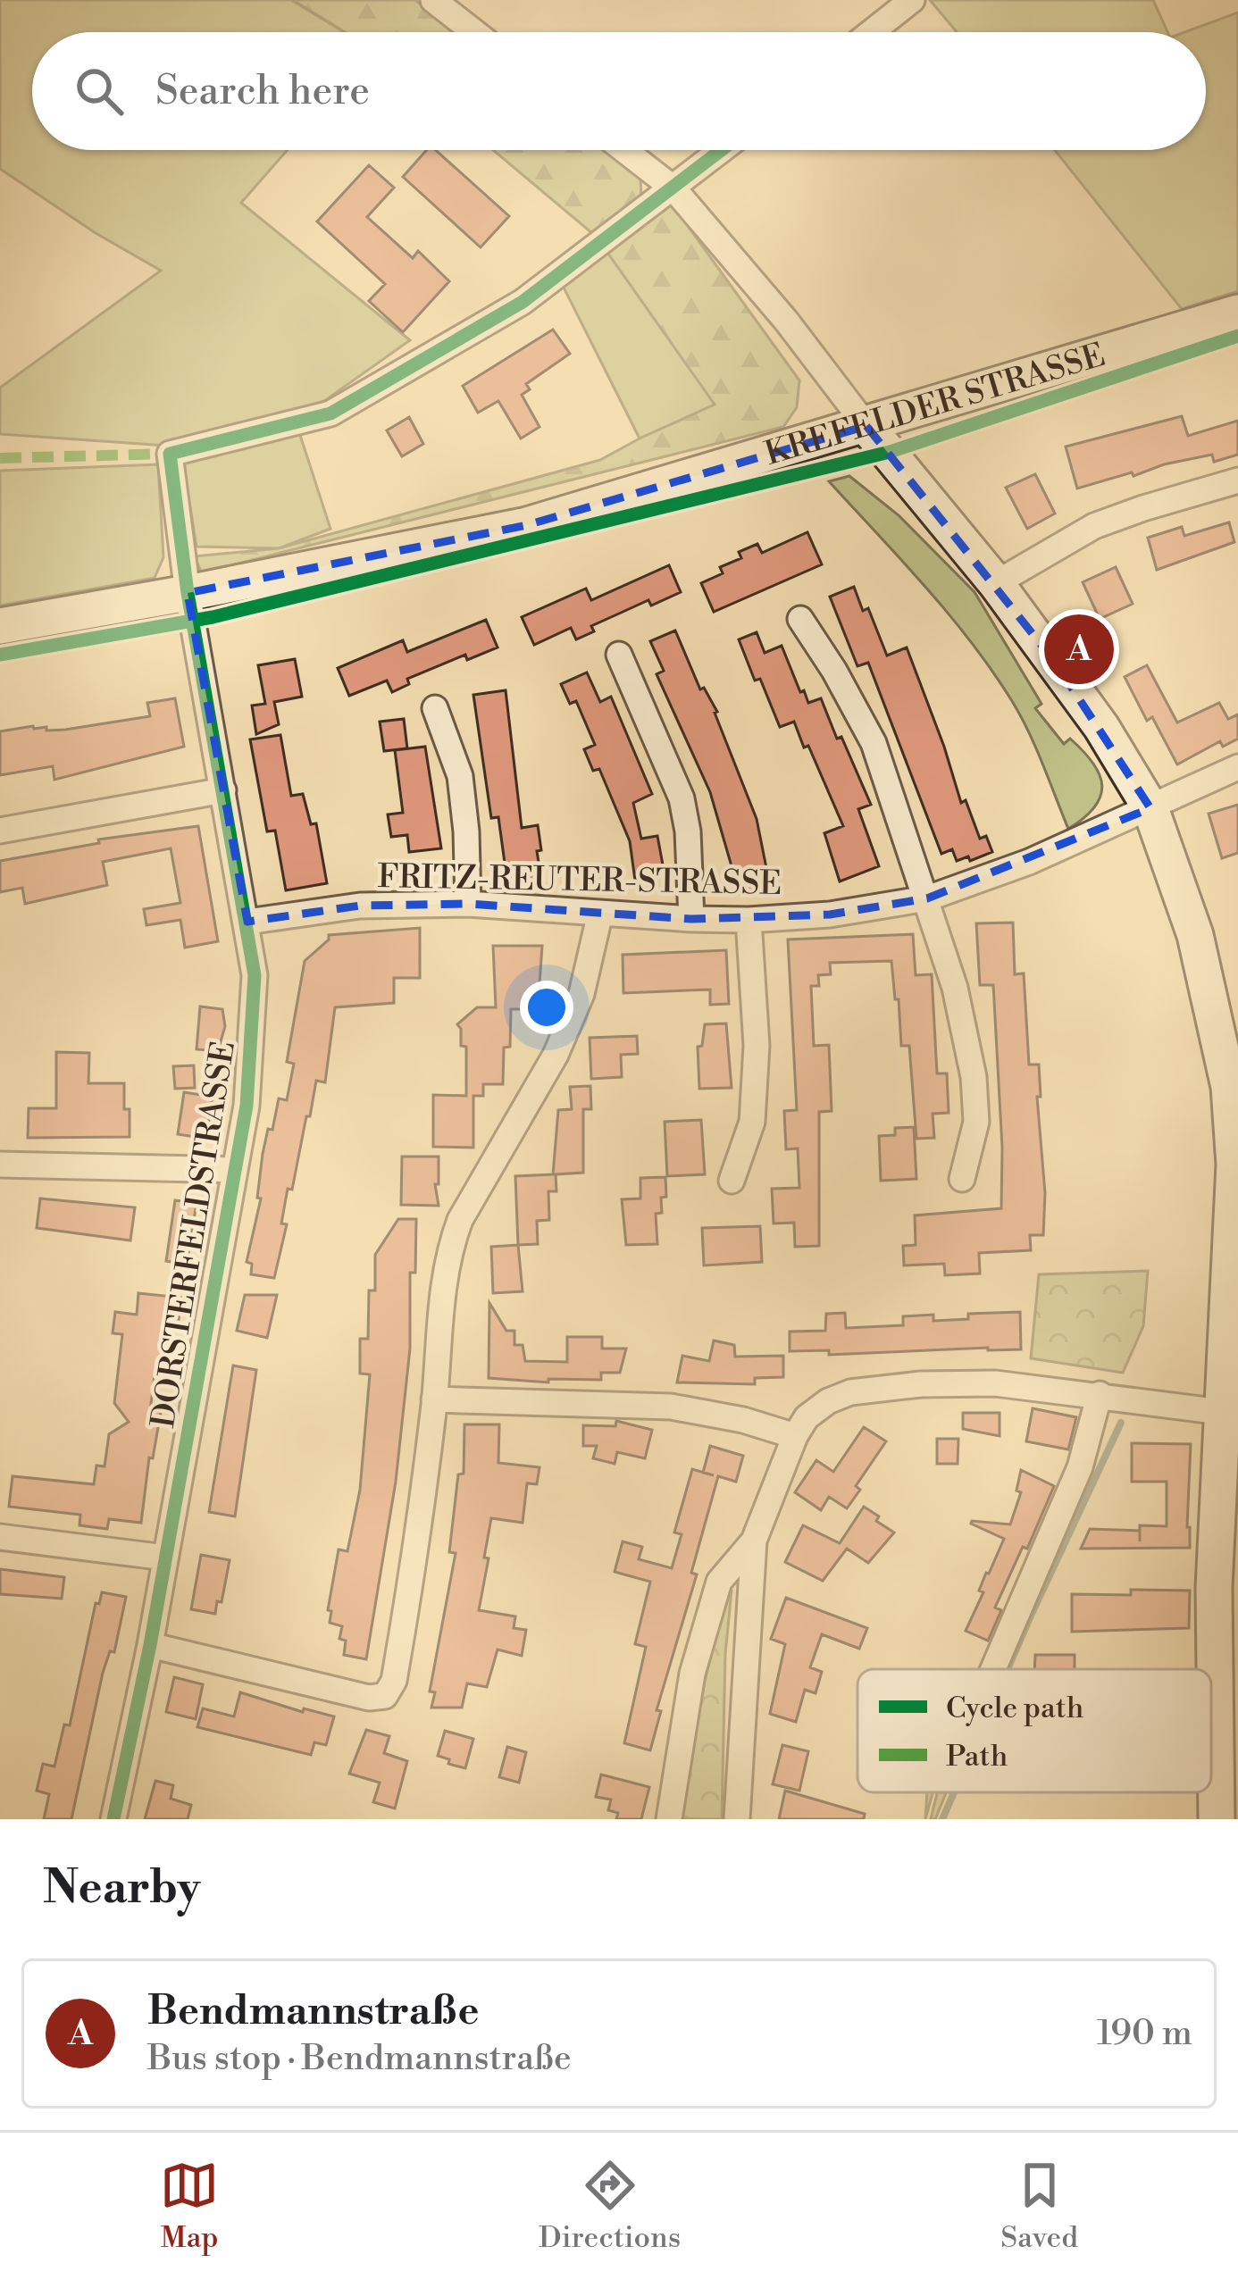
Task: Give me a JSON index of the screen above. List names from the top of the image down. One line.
{"streets":{"street":["KREFELDER STRASSE","FRITZ-REUTER-STRASSE","DORSTERFELDSTRASSE"]},"crossings":[["KREFELDER STRASSE","DORSTERFELDSTRASSE"],["FRITZ-REUTER-STRASSE","DORSTERFELDSTRASSE"]],"legend":["Cycle path","Path"],"page":{"search":"Search here","pins":"A","heading":"Nearby","list":[{"mark":"A","name":"Bendmannstraße","note":"Bus stop · Bendmannstraße","value":"190 m"}],"nav":["Map","Directions","Saved"]}}
